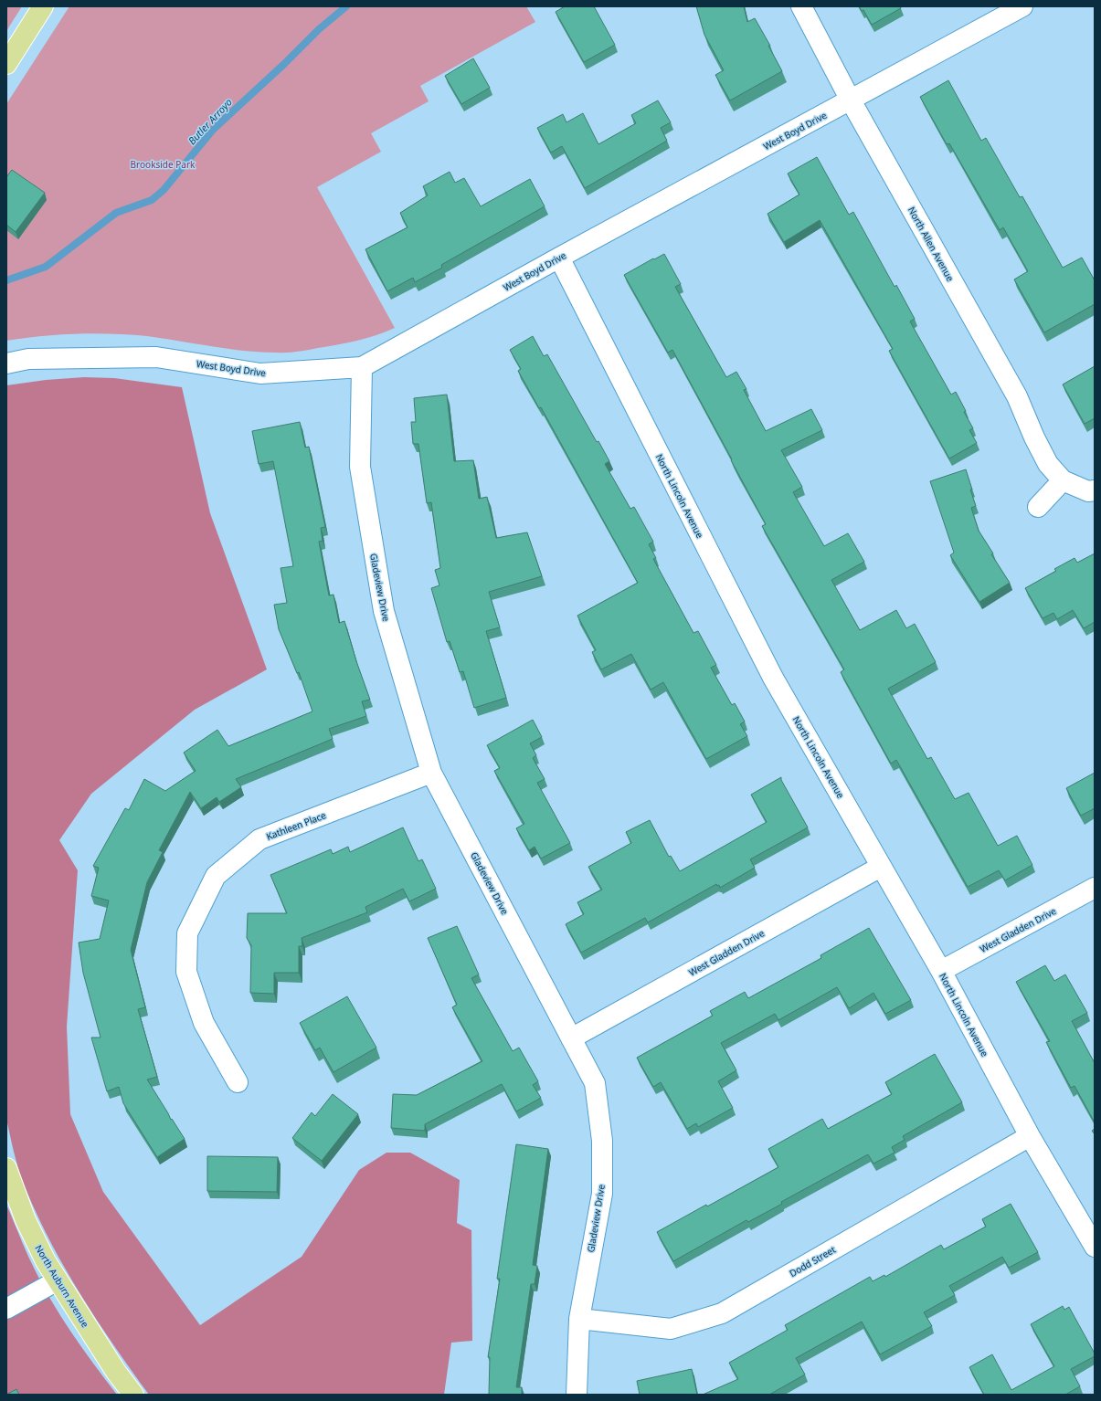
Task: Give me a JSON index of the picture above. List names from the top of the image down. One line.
{"streets":{"main road":["North Auburn Avenue"],"street":["West Boyd Drive","North Allen Avenue","North Lincoln Avenue","Gladeview Drive","Kathleen Place","West Gladden Drive","Dodd Street"]},"crossings":[["West Boyd Drive","North Allen Avenue"],["West Boyd Drive","North Lincoln Avenue"],["West Boyd Drive","Gladeview Drive"],["North Lincoln Avenue","West Gladden Drive"],["North Lincoln Avenue","Dodd Street"],["Gladeview Drive","Kathleen Place"],["Gladeview Drive","West Gladden Drive"],["Gladeview Drive","Dodd Street"]],"water":["Butler Arroyo"],"parks":["Brookside Park"]}
